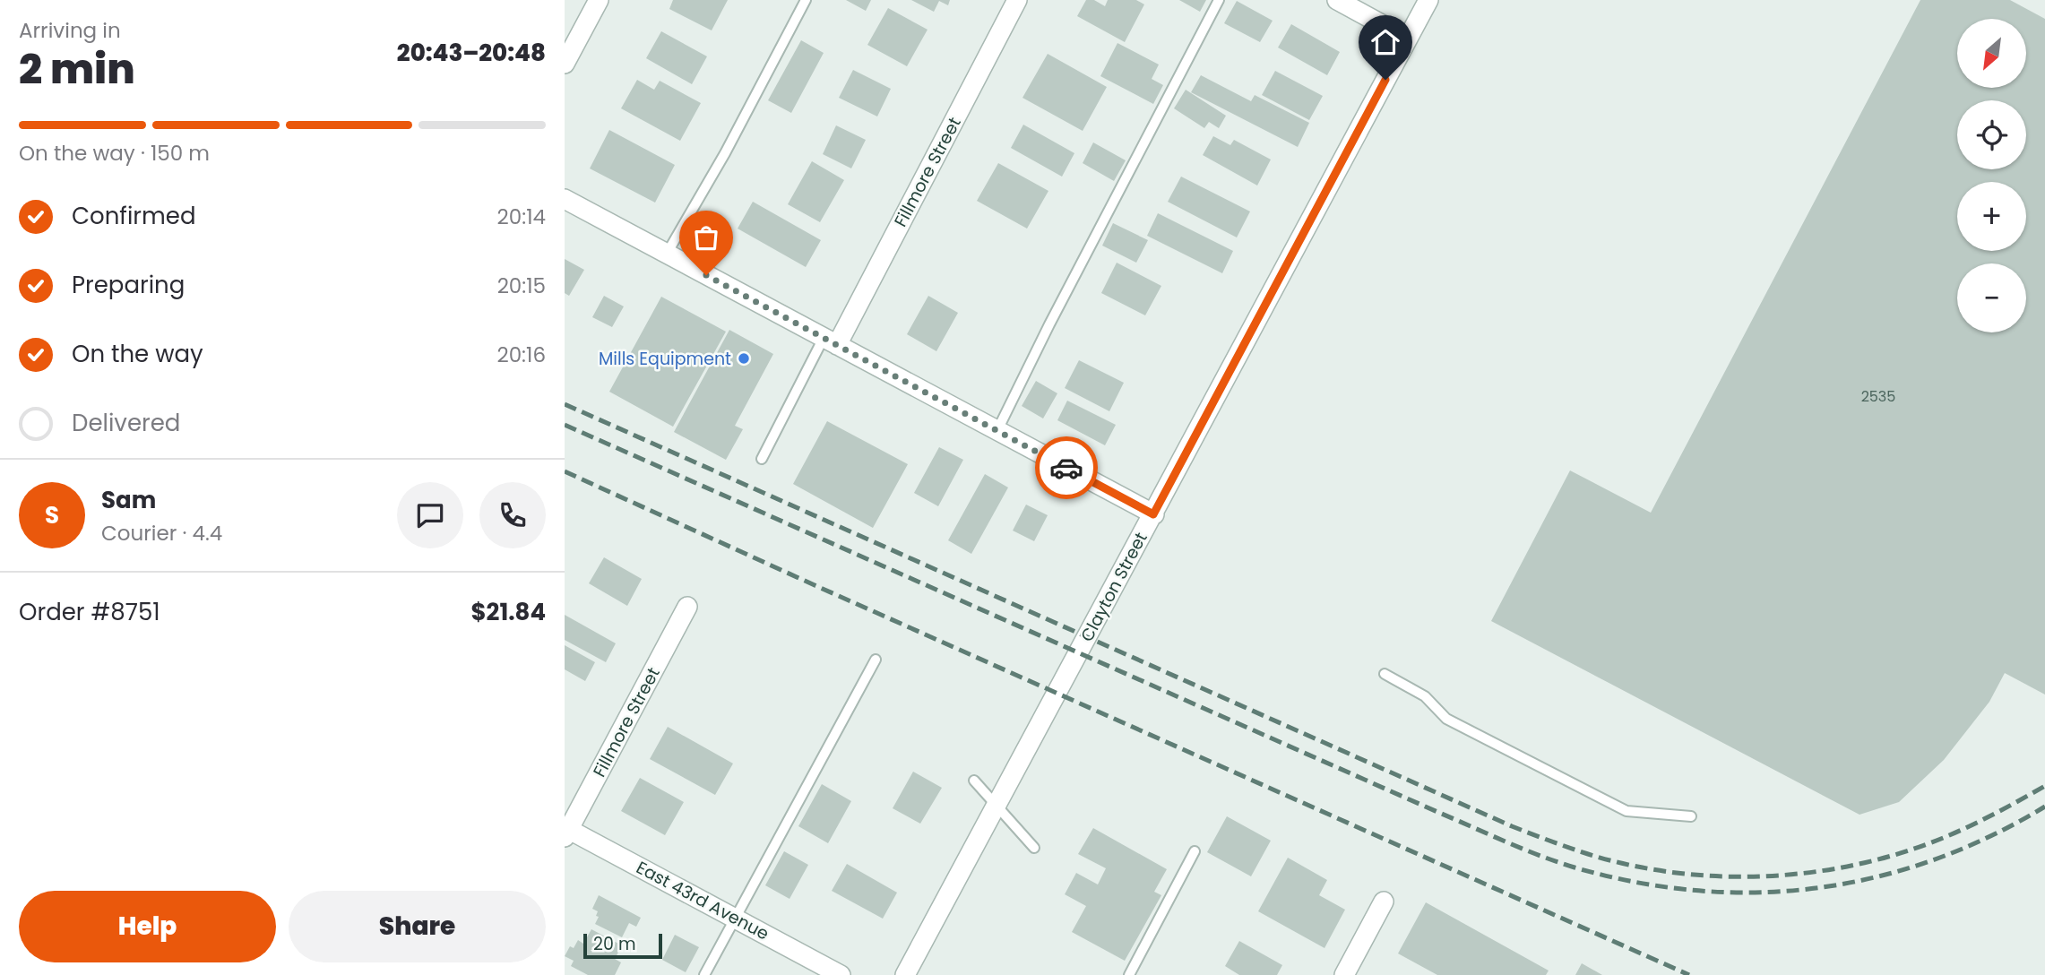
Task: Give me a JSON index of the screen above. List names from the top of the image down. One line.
{"streets":{"street":["Fillmore Street","Clayton Street","East 43rd Avenue"]},"crossings":[["Fillmore Street","East 43rd Avenue"]],"places":["Mills Equipment"],"house_numbers":["2535"],"scale_bar":"20 m","north":"bottom left","page":{"heading":["2 min","Arriving in","20:43–20:48"],"panel":["Sam","Courier · 4.4","Order #8751","$21.84"],"map_buttons":["+","−"],"bar":"On the way · 150 m","list":[["Confirmed","20:14"],["Preparing","20:15"],["On the way","20:16"],"Delivered"],"round":"S","buttons":["Help","Share"],"scale":"20 m"}}
